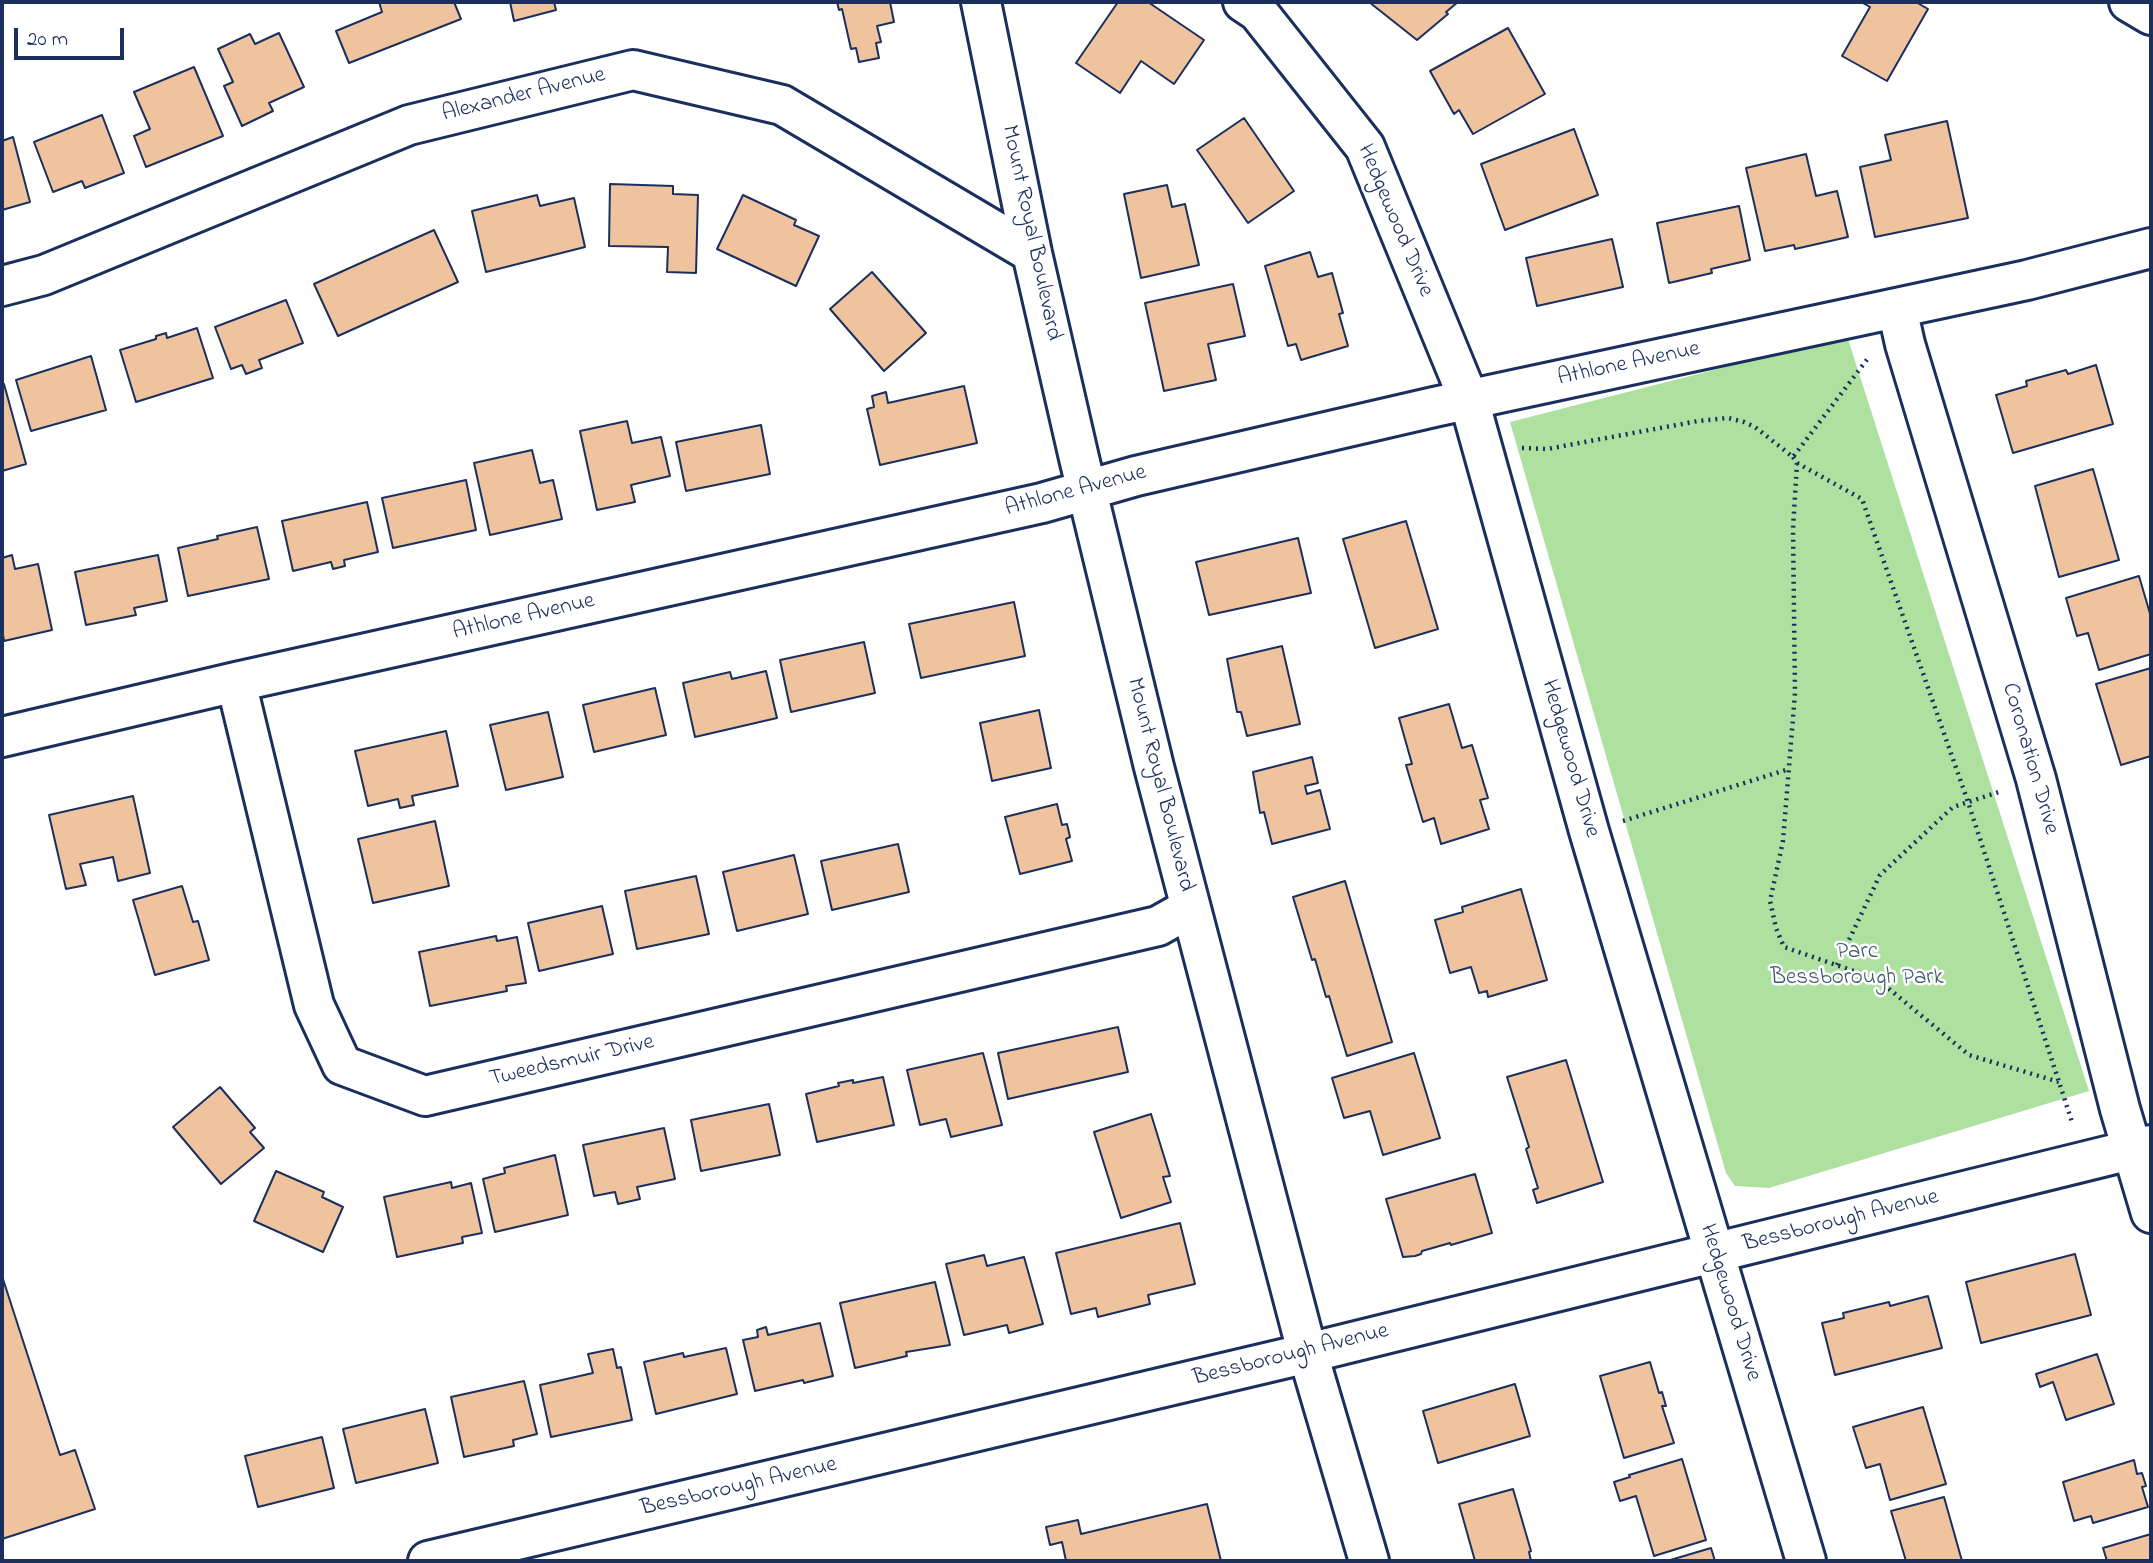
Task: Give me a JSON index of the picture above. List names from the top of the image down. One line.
{"streets":{"street":["Alexander Avenue","Hedgewood Drive","Mount Royal Boulevard","Athlone Avenue","Coronation Drive","Tweedsmuir Drive","Bessborough Avenue"]},"crossings":[["Alexander Avenue","Mount Royal Boulevard"],["Hedgewood Drive","Athlone Avenue"],["Hedgewood Drive","Bessborough Avenue"],["Mount Royal Boulevard","Athlone Avenue"],["Mount Royal Boulevard","Tweedsmuir Drive"],["Mount Royal Boulevard","Bessborough Avenue"],["Athlone Avenue","Coronation Drive"],["Athlone Avenue","Tweedsmuir Drive"],["Coronation Drive","Bessborough Avenue"]],"parks":["Parc Bessborough Park"],"scale_bar":"20 m"}
